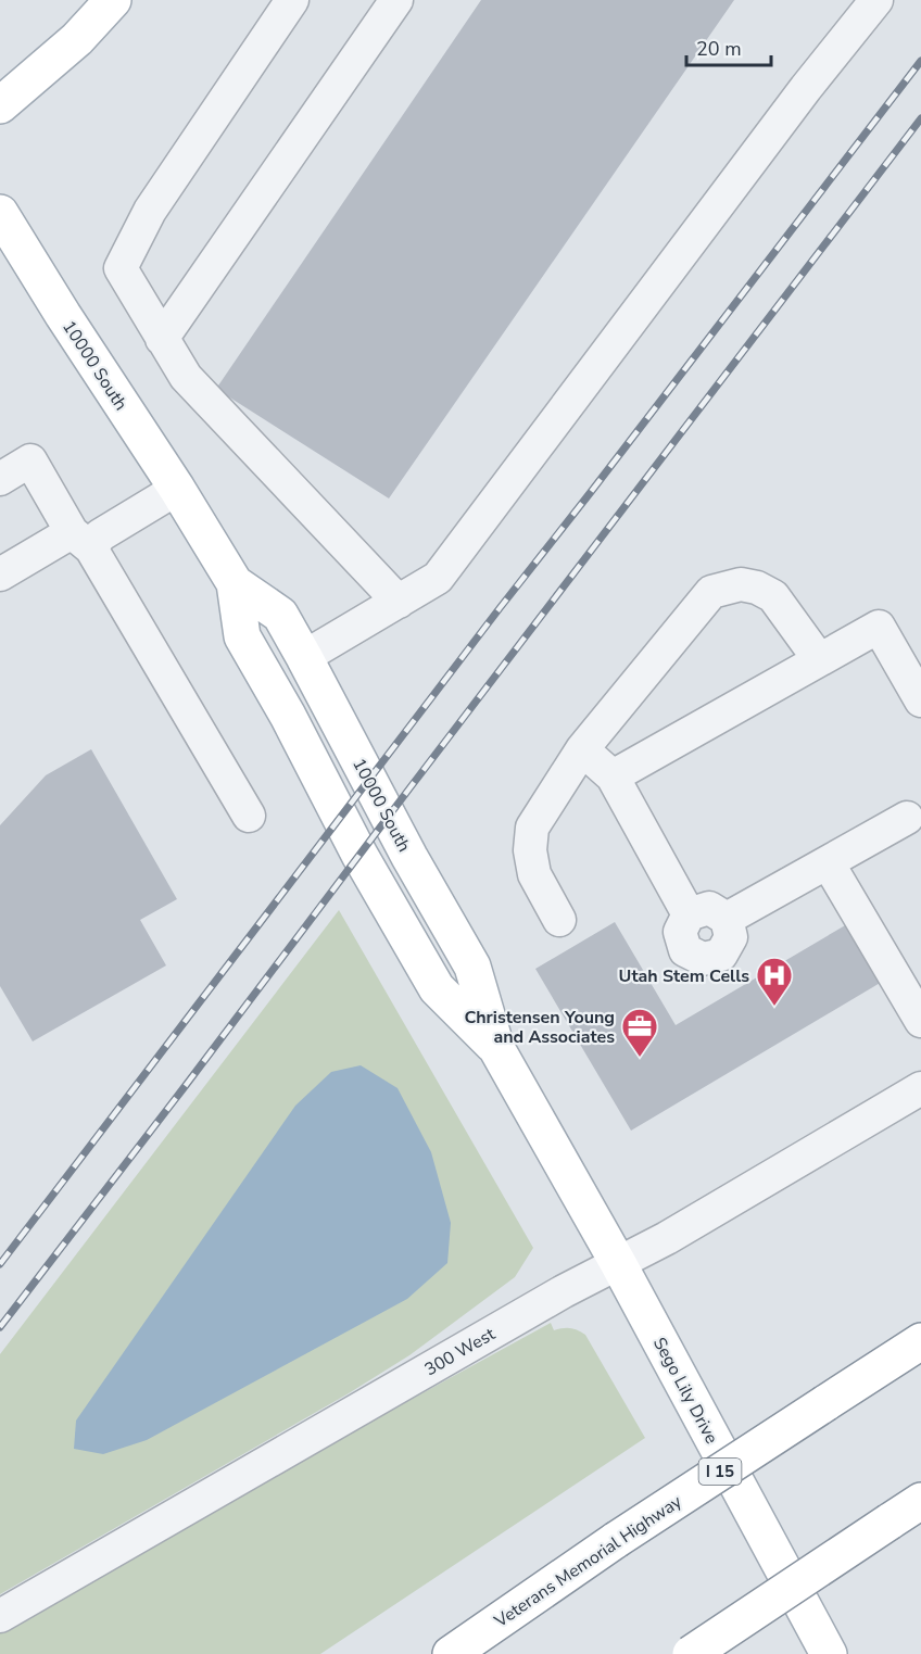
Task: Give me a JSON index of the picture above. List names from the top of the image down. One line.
{"streets":{"main road":["10000 South","Sego Lily Drive","I 15","Veterans Memorial Highway"],"street":["300 West"]},"crossings":[["10000 South","300 West"],["10000 South","Sego Lily Drive"],["300 West","Sego Lily Drive"]],"places":{"hospital":["Utah Stem Cells"],"office":["Christensen Young and Associates"]},"scale_bar":"20 m"}
